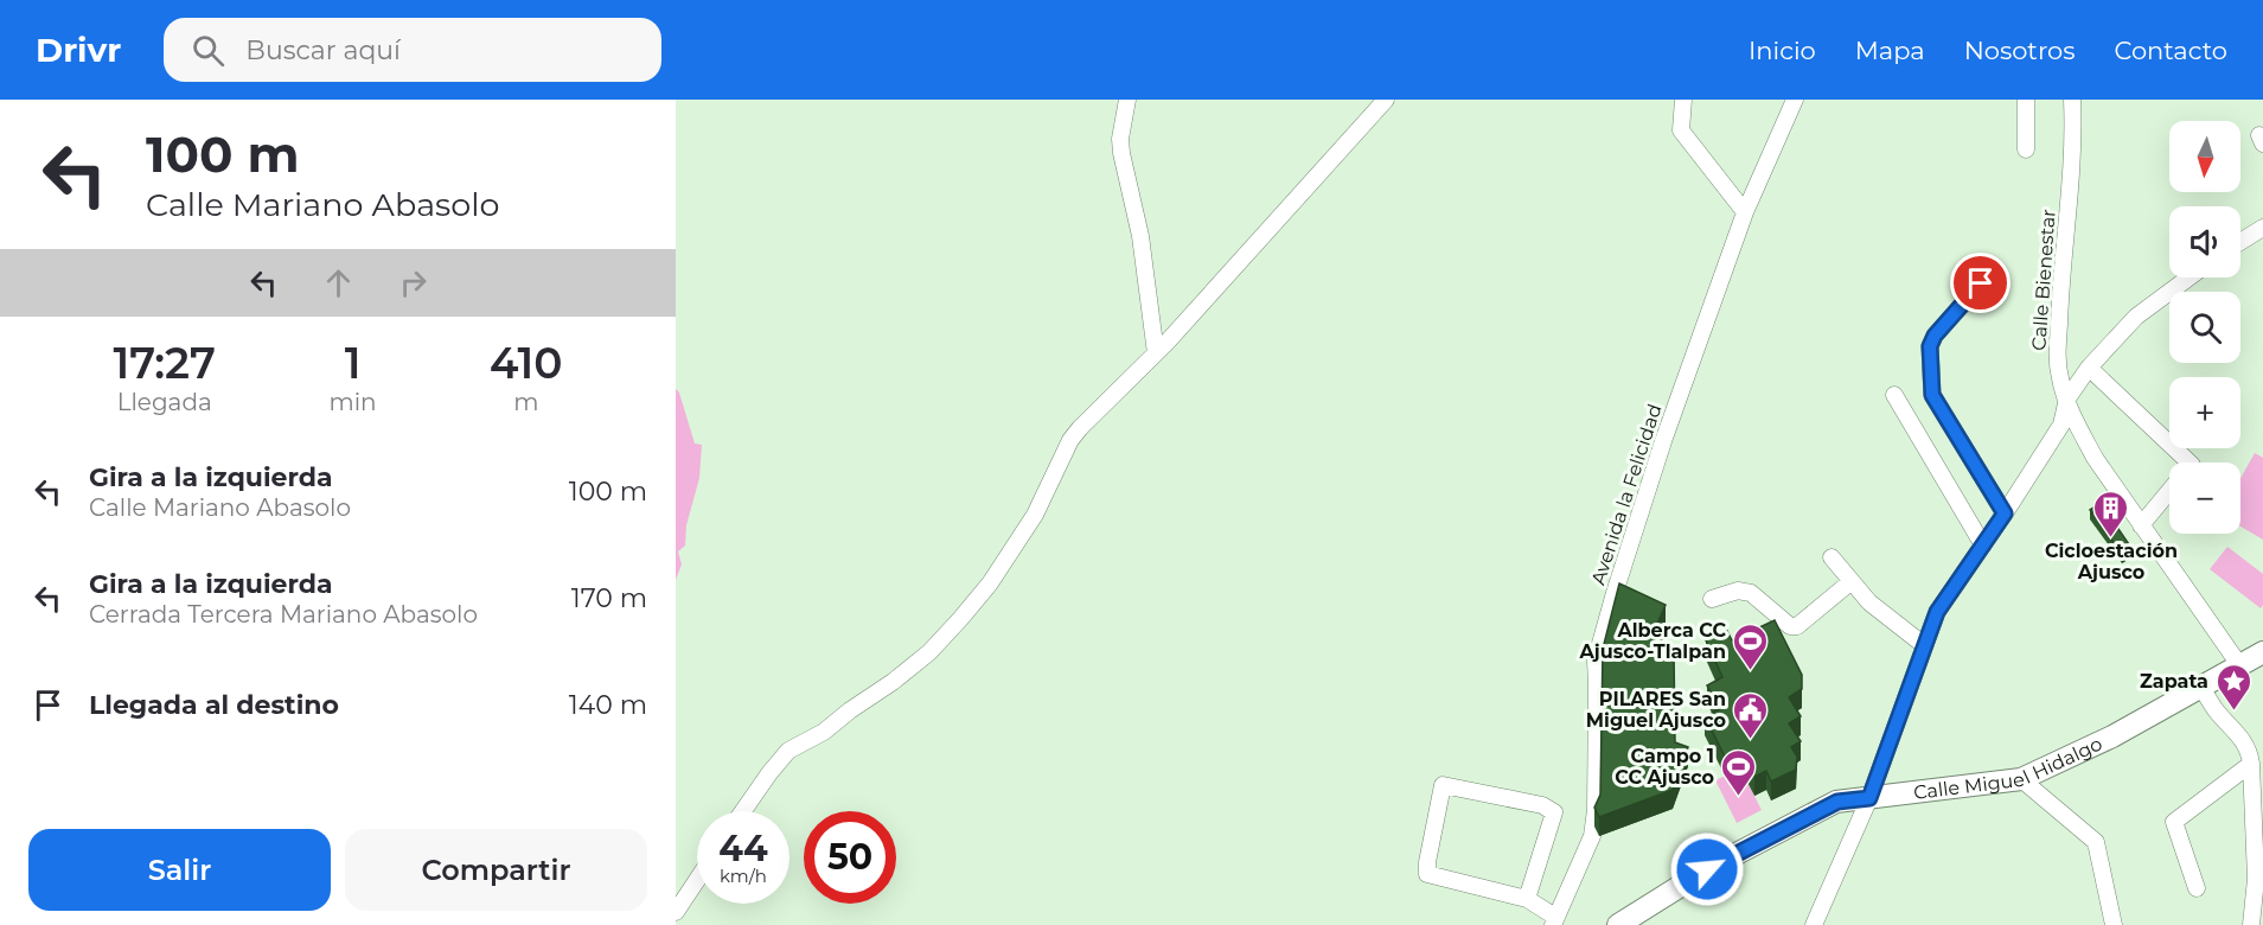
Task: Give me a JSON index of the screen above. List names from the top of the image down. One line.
{"streets":{"main road":["Calle Miguel Hidalgo"],"street":["Calle Bienestar","Avenida la Felicidad"]},"crossings":[["Calle Bienestar","Calle Miguel Hidalgo"]],"places":{"building":["Cicloestación Ajusco"],"sports":["Alberca CC Ajusco-Tlalpan","Campo 1 CC Ajusco"],"place":["Zapata"],"public building":["PILARES San Miguel Ajusco"]},"north":"bottom","page":{"header":"Drivr","search":"Buscar aquí","nav":["Inicio","Mapa","Nosotros","Contacto"],"turn":["100 m","Calle Mariano Abasolo"],"map_buttons":["+","−"],"eta":["17:27","Llegada","1","min","410","m"],"list":[{"name":"Gira a la izquierda","note":"Calle Mariano Abasolo","value":"100 m"},{"name":"Gira a la izquierda","note":"Cerrada Tercera Mariano Abasolo","value":"170 m"},{"name":"Llegada al destino","value":"140 m"}],"speed":"44 km/h","limit":"50","buttons":["Salir","Compartir"]}}
